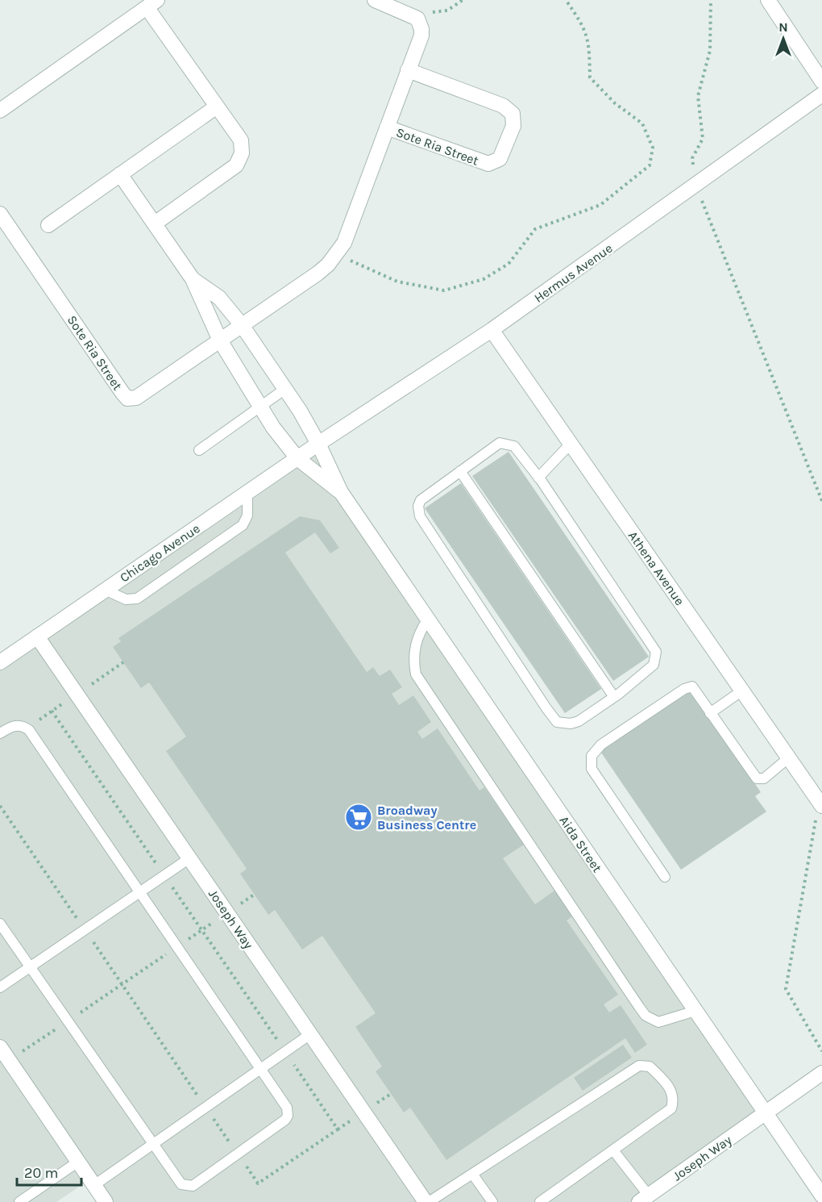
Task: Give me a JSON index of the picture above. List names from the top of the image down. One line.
{"streets":{"street":["Sote Ria Street","Hermus Avenue","Chicago Avenue","Athena Avenue","Aida Street","Joseph Way"]},"crossings":[["Hermus Avenue","Chicago Avenue"],["Hermus Avenue","Athena Avenue"],["Hermus Avenue","Aida Street"],["Chicago Avenue","Aida Street"],["Chicago Avenue","Joseph Way"],["Aida Street","Joseph Way"]],"places":{"supermarket":["Broadway Business Centre"]},"scale_bar":"20 m","north":"top"}
